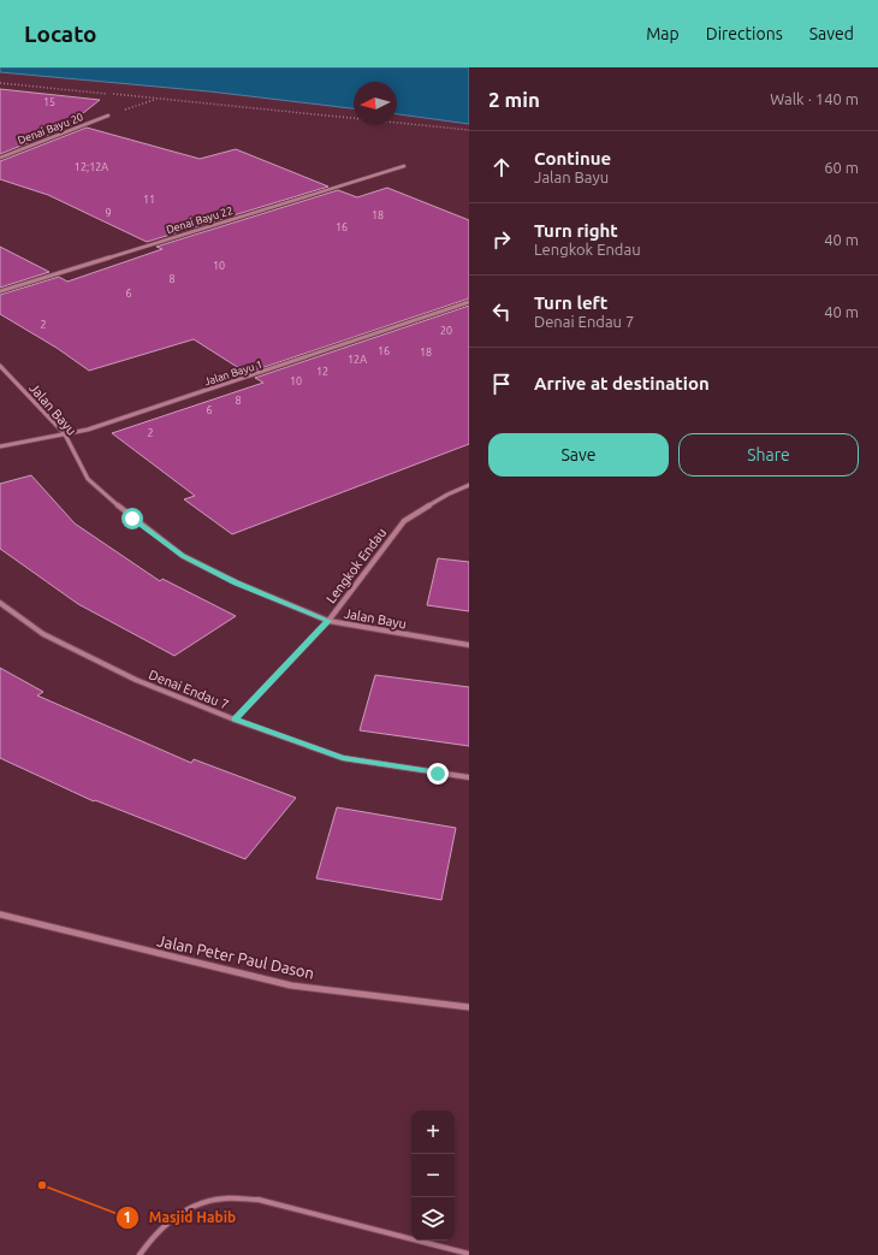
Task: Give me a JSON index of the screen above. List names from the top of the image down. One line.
{"streets":{"street":["Denai Bayu 20","Denai Bayu 22","Jalan Bayu 1","Jalan Bayu","Lengkok Endau","Denai Endau 7","Jalan Peter Paul Dason"]},"crossings":[["Jalan Bayu 1","Jalan Bayu"],["Jalan Bayu","Lengkok Endau"],["Lengkok Endau","Denai Endau 7"]],"places":["Masjid Habib"],"house_numbers":["15","12;12A","11","9","18","16","10","8","6","2","20","16","18","12A","12","10","8","6","2"],"north":"left","page":{"header":"Locato","nav":["Map","Directions","Saved"],"heading":["2 min","Walk · 140 m"],"list":[["Continue","Jalan Bayu","60 m"],["Turn right","Lengkok Endau","40 m"],["Turn left","Denai Endau 7","40 m"],"Arrive at destination"],"buttons":["Save","Share"],"map_buttons":["+","−"]}}
